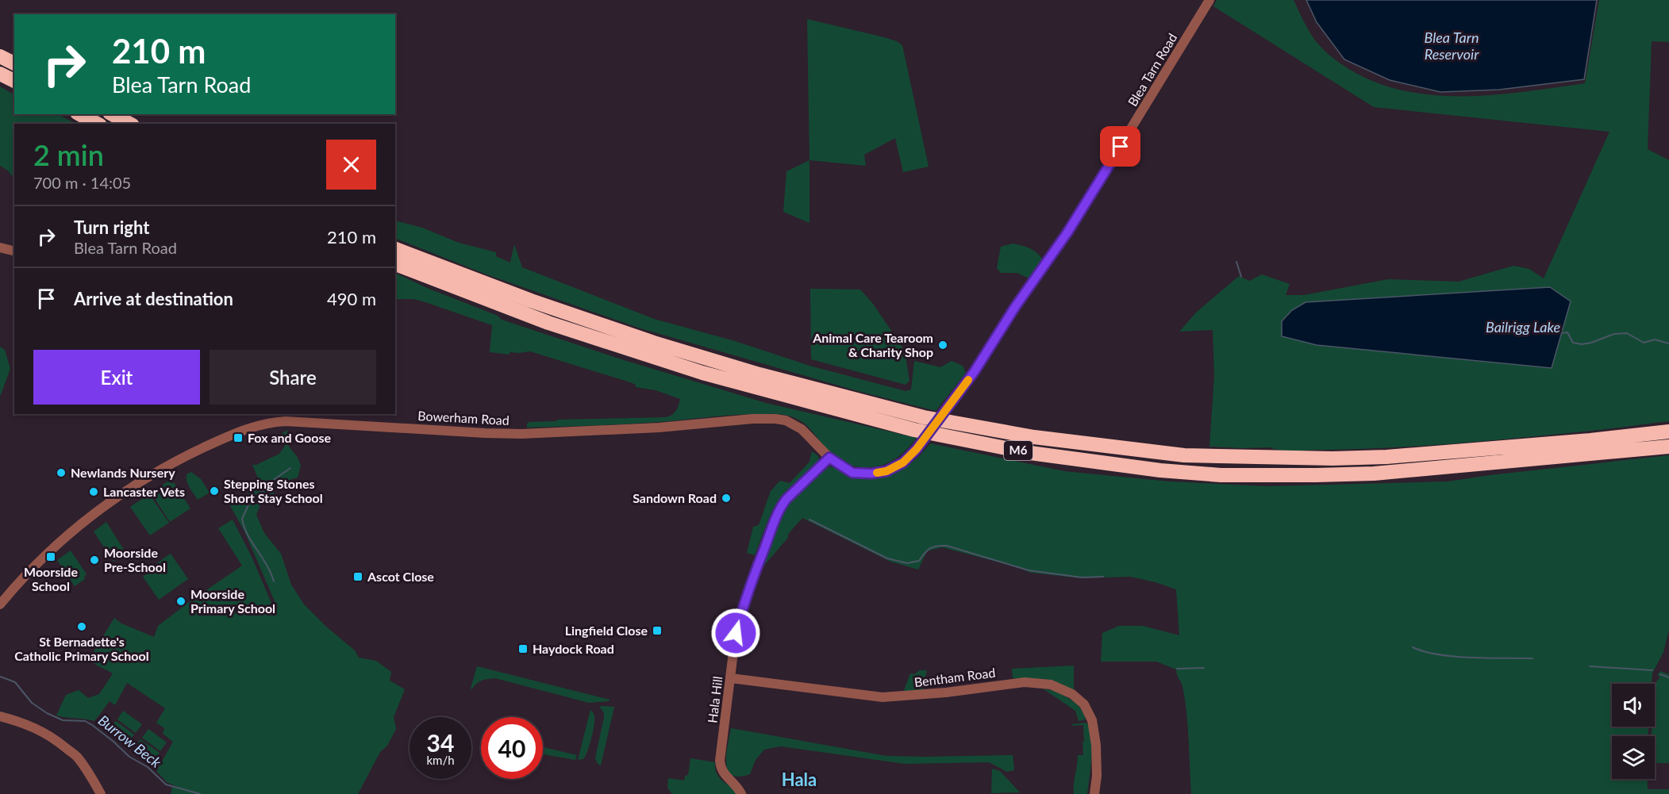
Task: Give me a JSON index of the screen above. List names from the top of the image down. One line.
{"streets":{"highway":["M6"],"street":["Blea Tarn Road","Bowerham Road","Bentham Road","Hala Hill"]},"crossings":[["Blea Tarn Road","Bowerham Road"],["Blea Tarn Road","Hala Hill"],["Bowerham Road","Hala Hill"],["Bentham Road","Hala Hill"]],"districts":["Hala"],"water":["Blea Tarn Reservoir","Bailrigg Lake","Burrow Beck"],"places":{"other":["Animal Care Tearoom & Charity Shop","Newlands Nursery","Stepping Stones Short Stay School","Lancaster Vets","Sandown Road","Moorside Pre-School","Moorside Primary School","St Bernadette's Catholic Primary School"],"transit":["Fox and Goose","Moorside School","Ascot Close","Lingfield Close","Haydock Road"]},"page":{"turn":["210 m","Blea Tarn Road"],"heading":["2 min","700 m · 14:05"],"list":[{"name":"Turn right","note":"Blea Tarn Road","value":"210 m"},{"name":"Arrive at destination","value":"490 m"}],"buttons":["Exit","Share"],"speed":"34 km/h","limit":"40"}}
